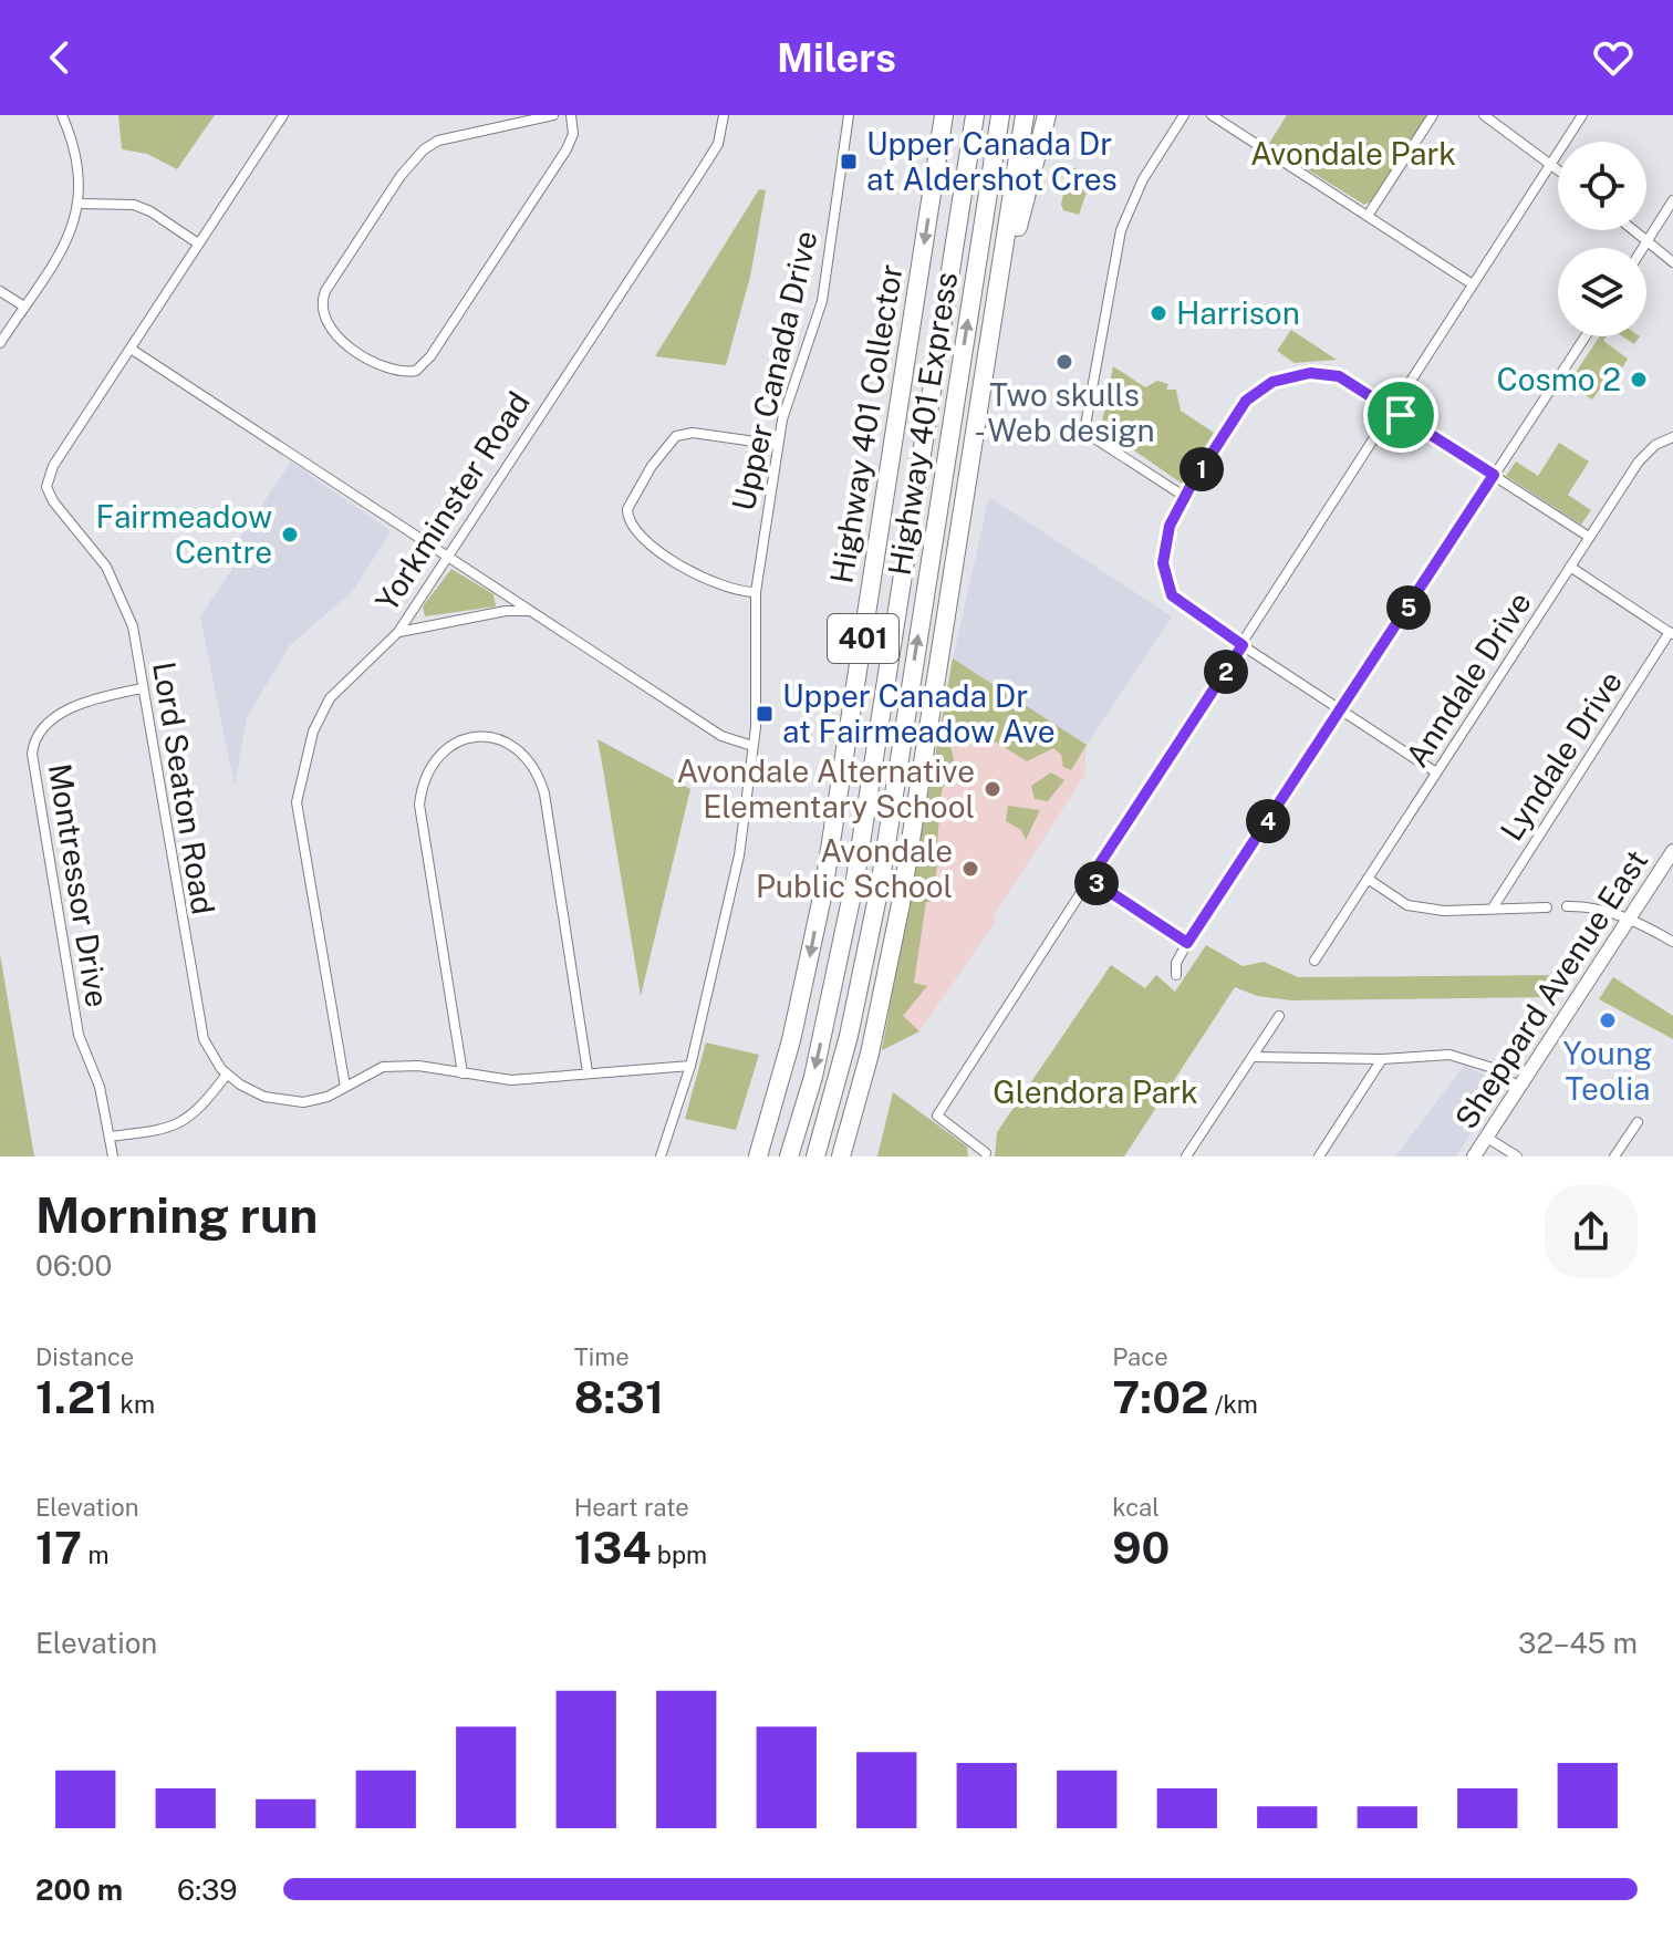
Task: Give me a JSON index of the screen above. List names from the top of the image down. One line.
{"streets":{"highway":["Highway 401 Collector","Highway 401 Express","401"],"main road":["Sheppard Avenue East"],"street":["Upper Canada Drive","Yorkminster Road","Anndale Drive","Lyndale Drive","Lord Seaton Road","Montressor Drive"]},"crossings":[["Lord Seaton Road","Montressor Drive"]],"parks":["Avondale Park","Glendora Park"],"places":{"transit":["Upper Canada Dr at Aldershot Cres","Upper Canada Dr at Fairmeadow Ave"],"other":["Harrison","Two skulls - Web design","Cosmo 2","Fairmeadow Centre","Avondale Alternative Elementary School","Avondale Public School","Young Teolia"]},"page":{"header":"Milers","pins":["1","5","2","4","3"],"heading":["Morning run","06:00"],"stats":[["Distance","1.21 km"],["Time","8:31"],["Pace","7:02 /km"],["Elevation","17 m"],["Heart rate","134 bpm"],["kcal","90"]],"chart":["Elevation","32–45 m"],"list":[{"name":"200 m","note":"6:39"}]}}
